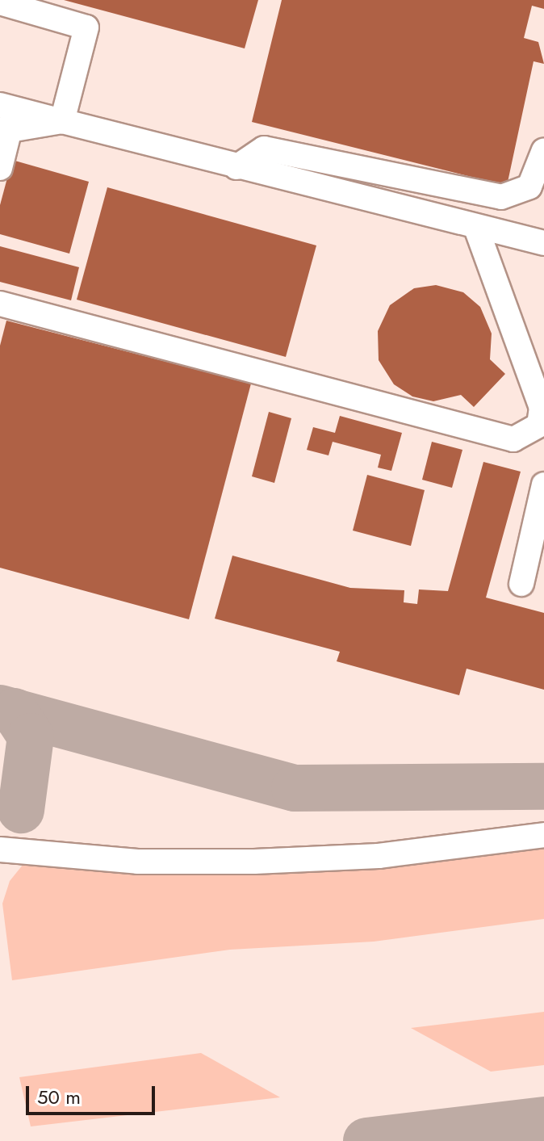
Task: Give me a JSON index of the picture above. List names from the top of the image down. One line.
{"scale_bar":"50 m"}
